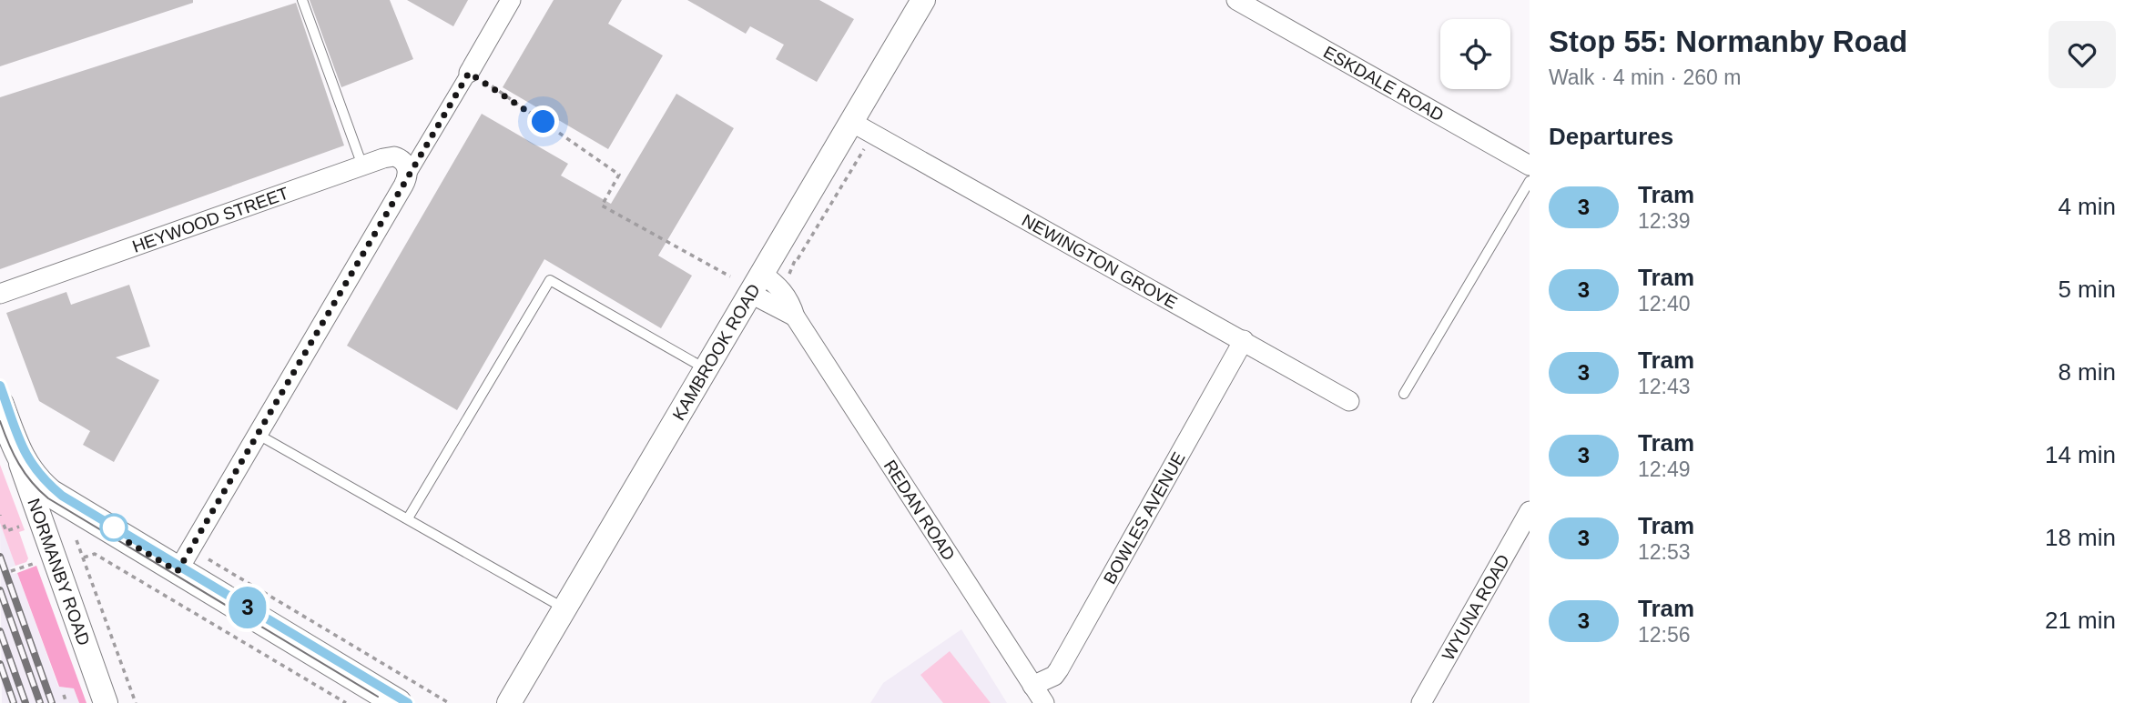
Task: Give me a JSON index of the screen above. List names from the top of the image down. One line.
{"streets":{"main road":["NORMANBY ROAD"],"street":["ESKDALE ROAD","HEYWOOD STREET","NEWINGTON GROVE","KAMBROOK ROAD","REDAN ROAD","BOWLES AVENUE","WYUNA ROAD"]},"crossings":[["NEWINGTON GROVE","KAMBROOK ROAD"],["NEWINGTON GROVE","BOWLES AVENUE"],["KAMBROOK ROAD","REDAN ROAD"],["REDAN ROAD","BOWLES AVENUE"]],"lines":["tram line 3"],"page":{"on_map":"3","heading":[["Stop 55: Normanby Road","Walk · 4 min · 260 m"],"Departures"],"list":[{"mark":"3","name":"Tram","note":"12:39","value":"4 min"},{"mark":"3","name":"Tram","note":"12:40","value":"5 min"},{"mark":"3","name":"Tram","note":"12:43","value":"8 min"},{"mark":"3","name":"Tram","note":"12:49","value":"14 min"},{"mark":"3","name":"Tram","note":"12:53","value":"18 min"},{"mark":"3","name":"Tram","note":"12:56","value":"21 min"}]}}
